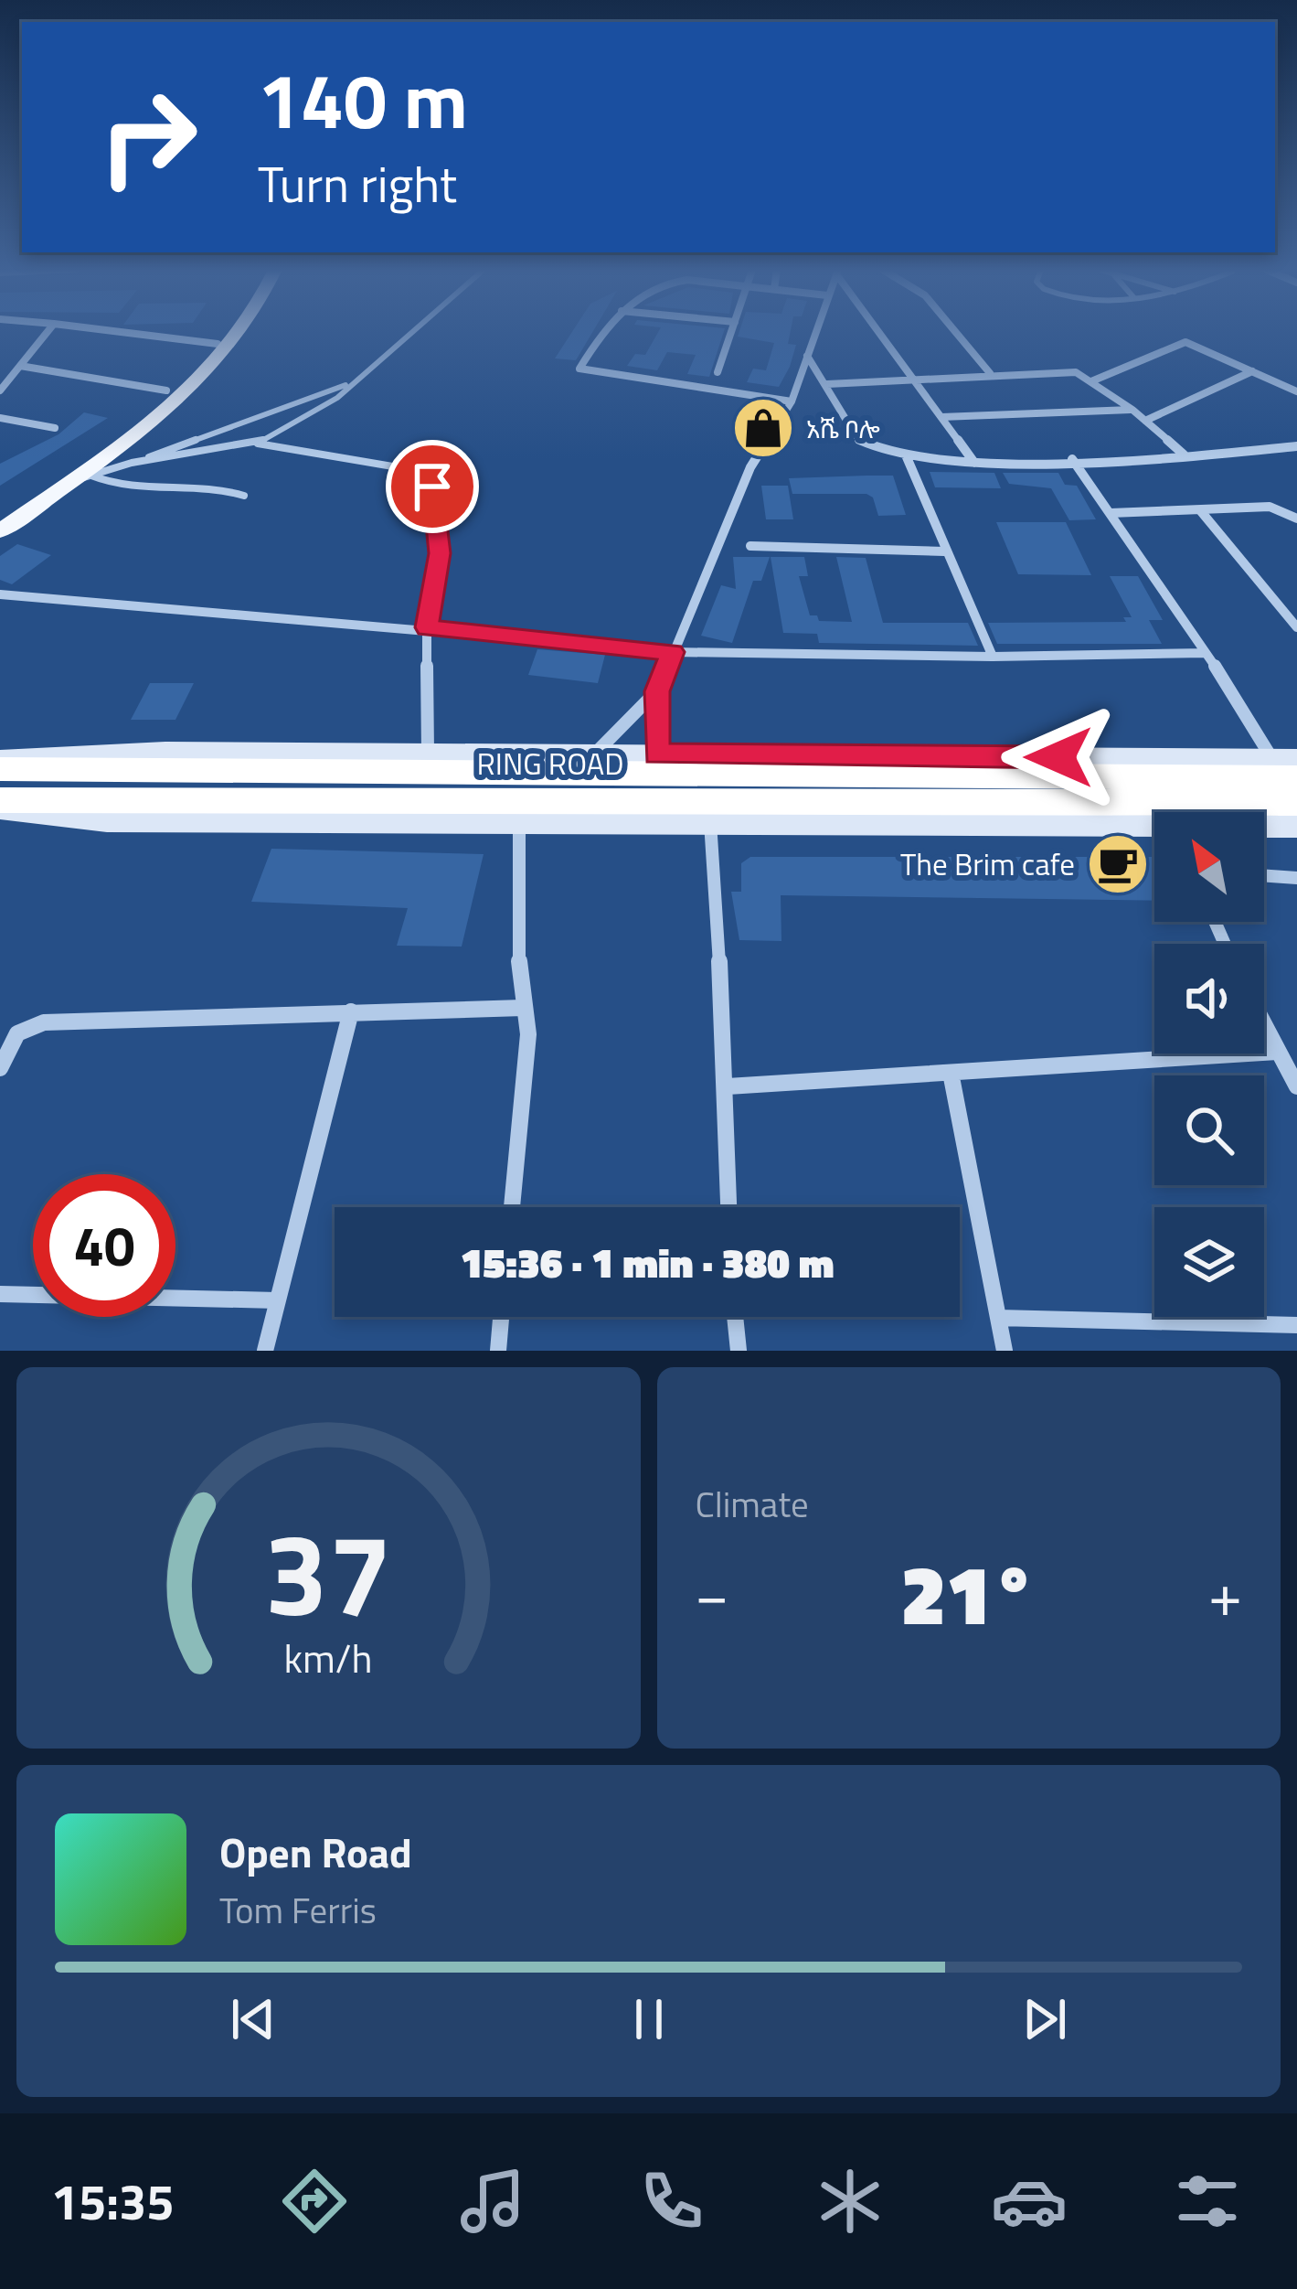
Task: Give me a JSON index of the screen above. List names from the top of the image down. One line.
{"streets":{"highway":["RING ROAD"]},"places":{"shop":["አሼ ቦሎ"],"cafe":["The Brim cafe"]},"north":"top left","page":{"turn":["140 m","Turn right"],"limit":"40","trip":"15:36 · 1 min · 380 m","tile":"Climate","heat":["−","21°","+"],"song":["Open Road","Tom Ferris"],"tabs":"15:35","gauge":["37","km/h"]}}
